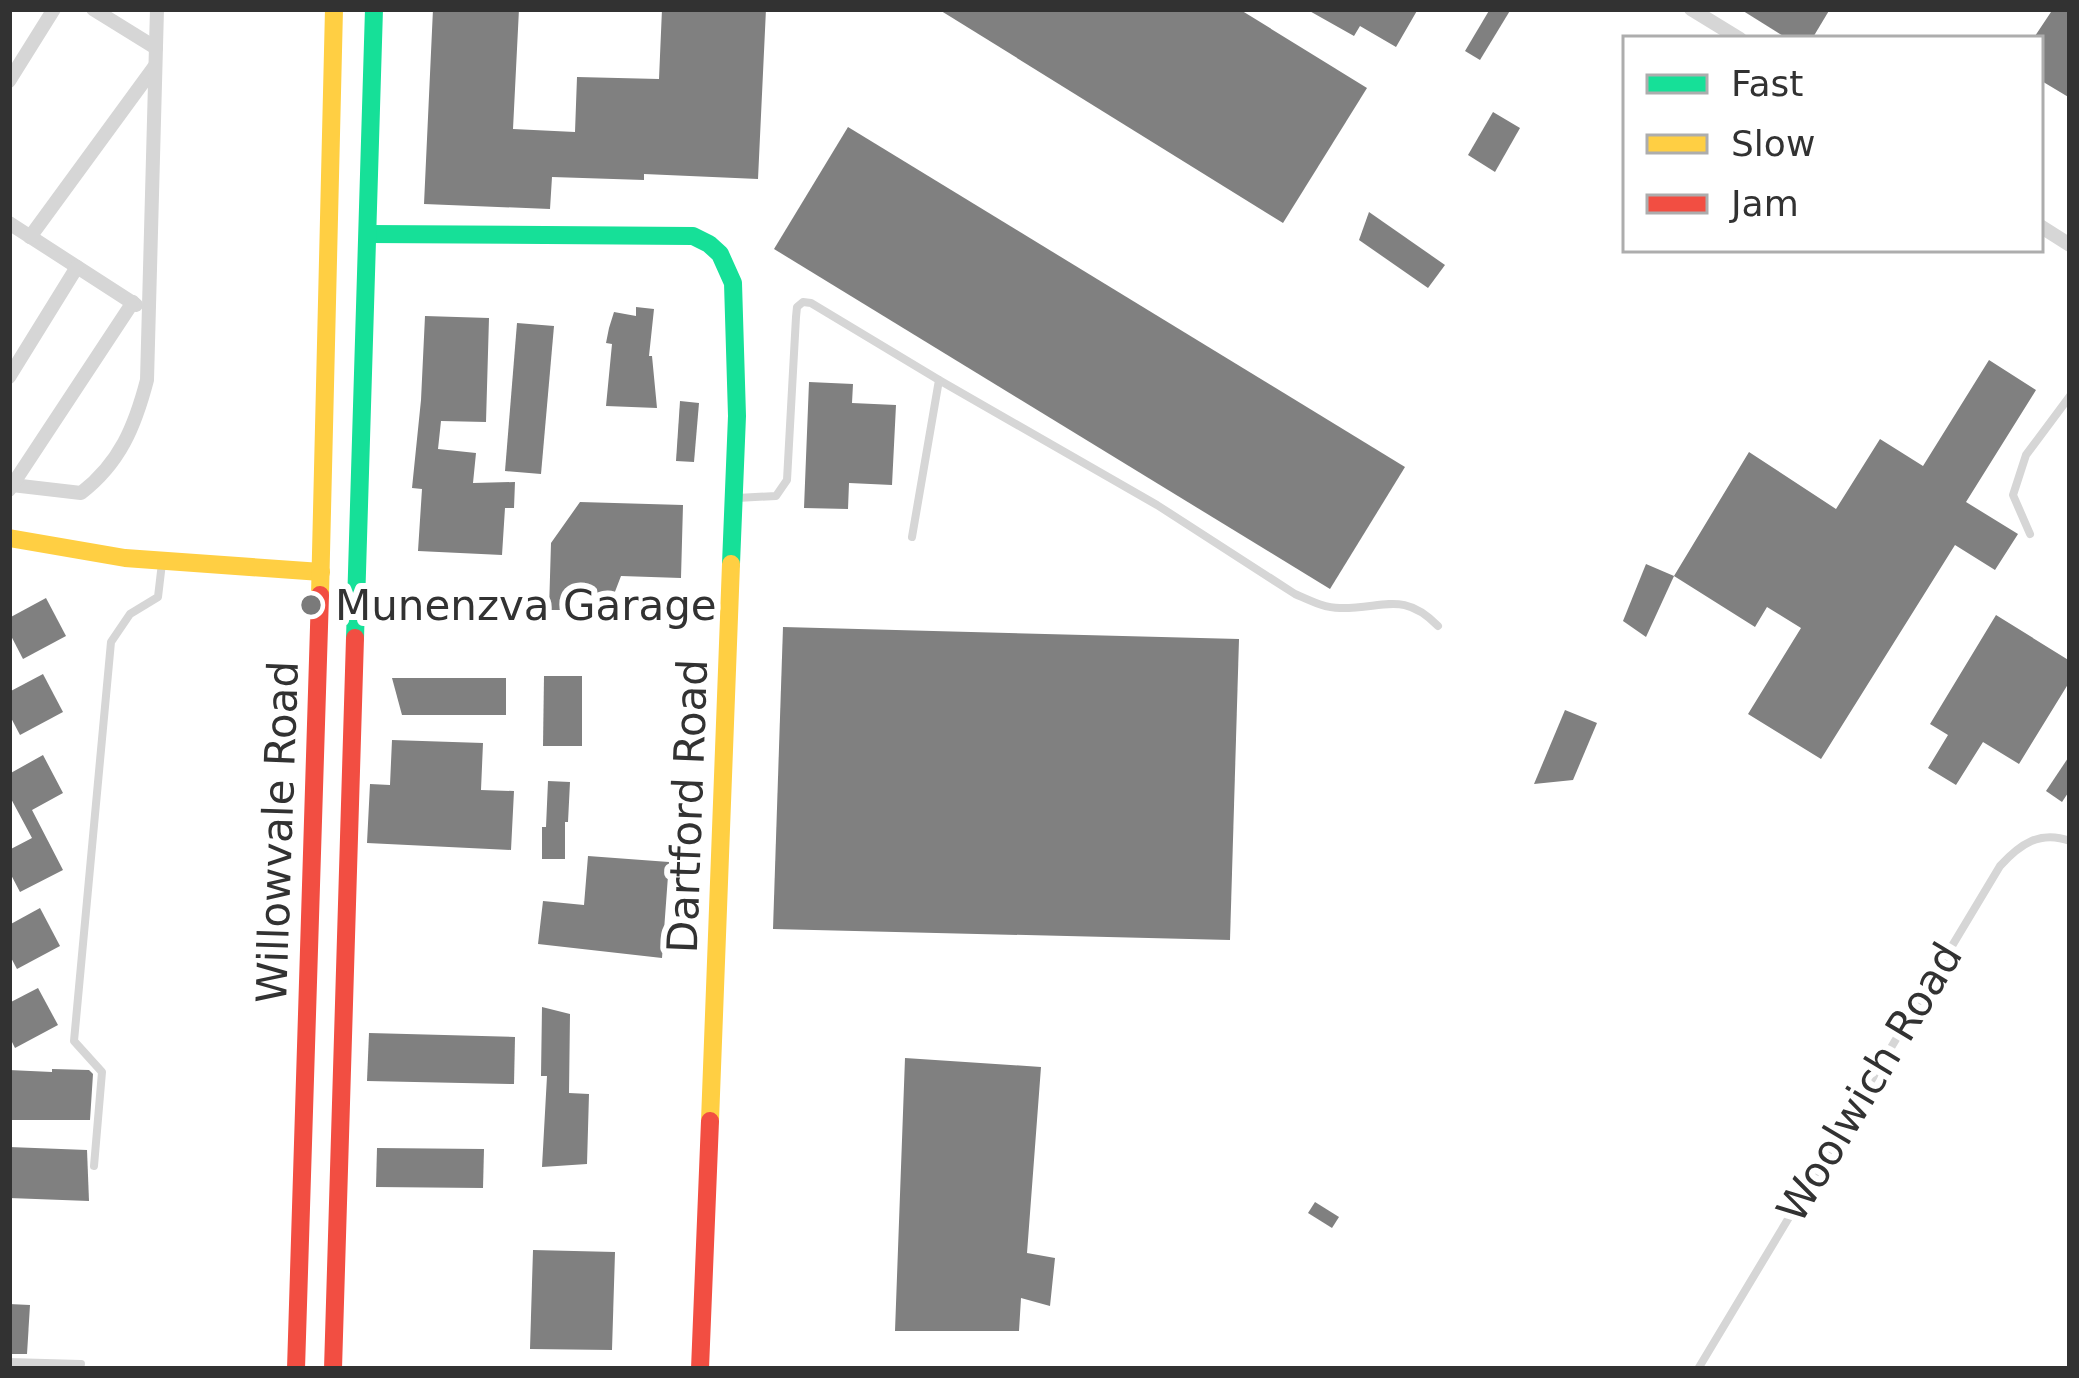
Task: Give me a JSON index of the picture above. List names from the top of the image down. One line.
{"streets":{"street":["Dartford Road","Willowvale Road"],"lane":["Woolwich Road"]},"places":["Munenzva Garage"],"legend":["Fast","Slow","Jam"]}
